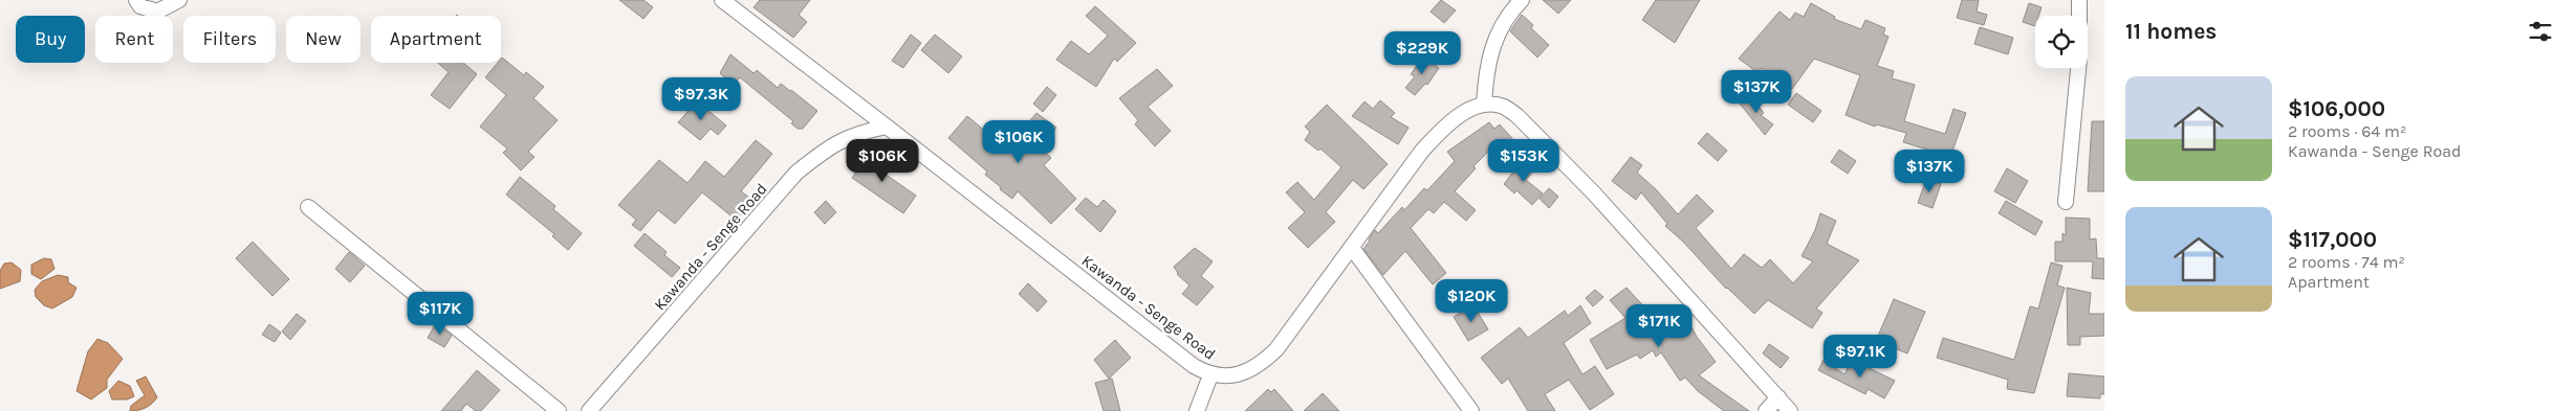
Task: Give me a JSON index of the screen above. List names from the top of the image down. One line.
{"streets":{"street":["Kawanda - Senge Road"]},"page":{"heading":"11 homes","chip":["Buy","Rent","Filters","New","Apartment"],"price":["$229K","$137K","$97.3K","$106K","$106K","$153K","$137K","$120K","$117K","$171K","$97.1K"],"list":[{"name":"$106,000","note":"2 rooms · 64 m² · Kawanda - Senge Road"},{"name":"$117,000","note":"2 rooms · 74 m² · Apartment"}]}}
